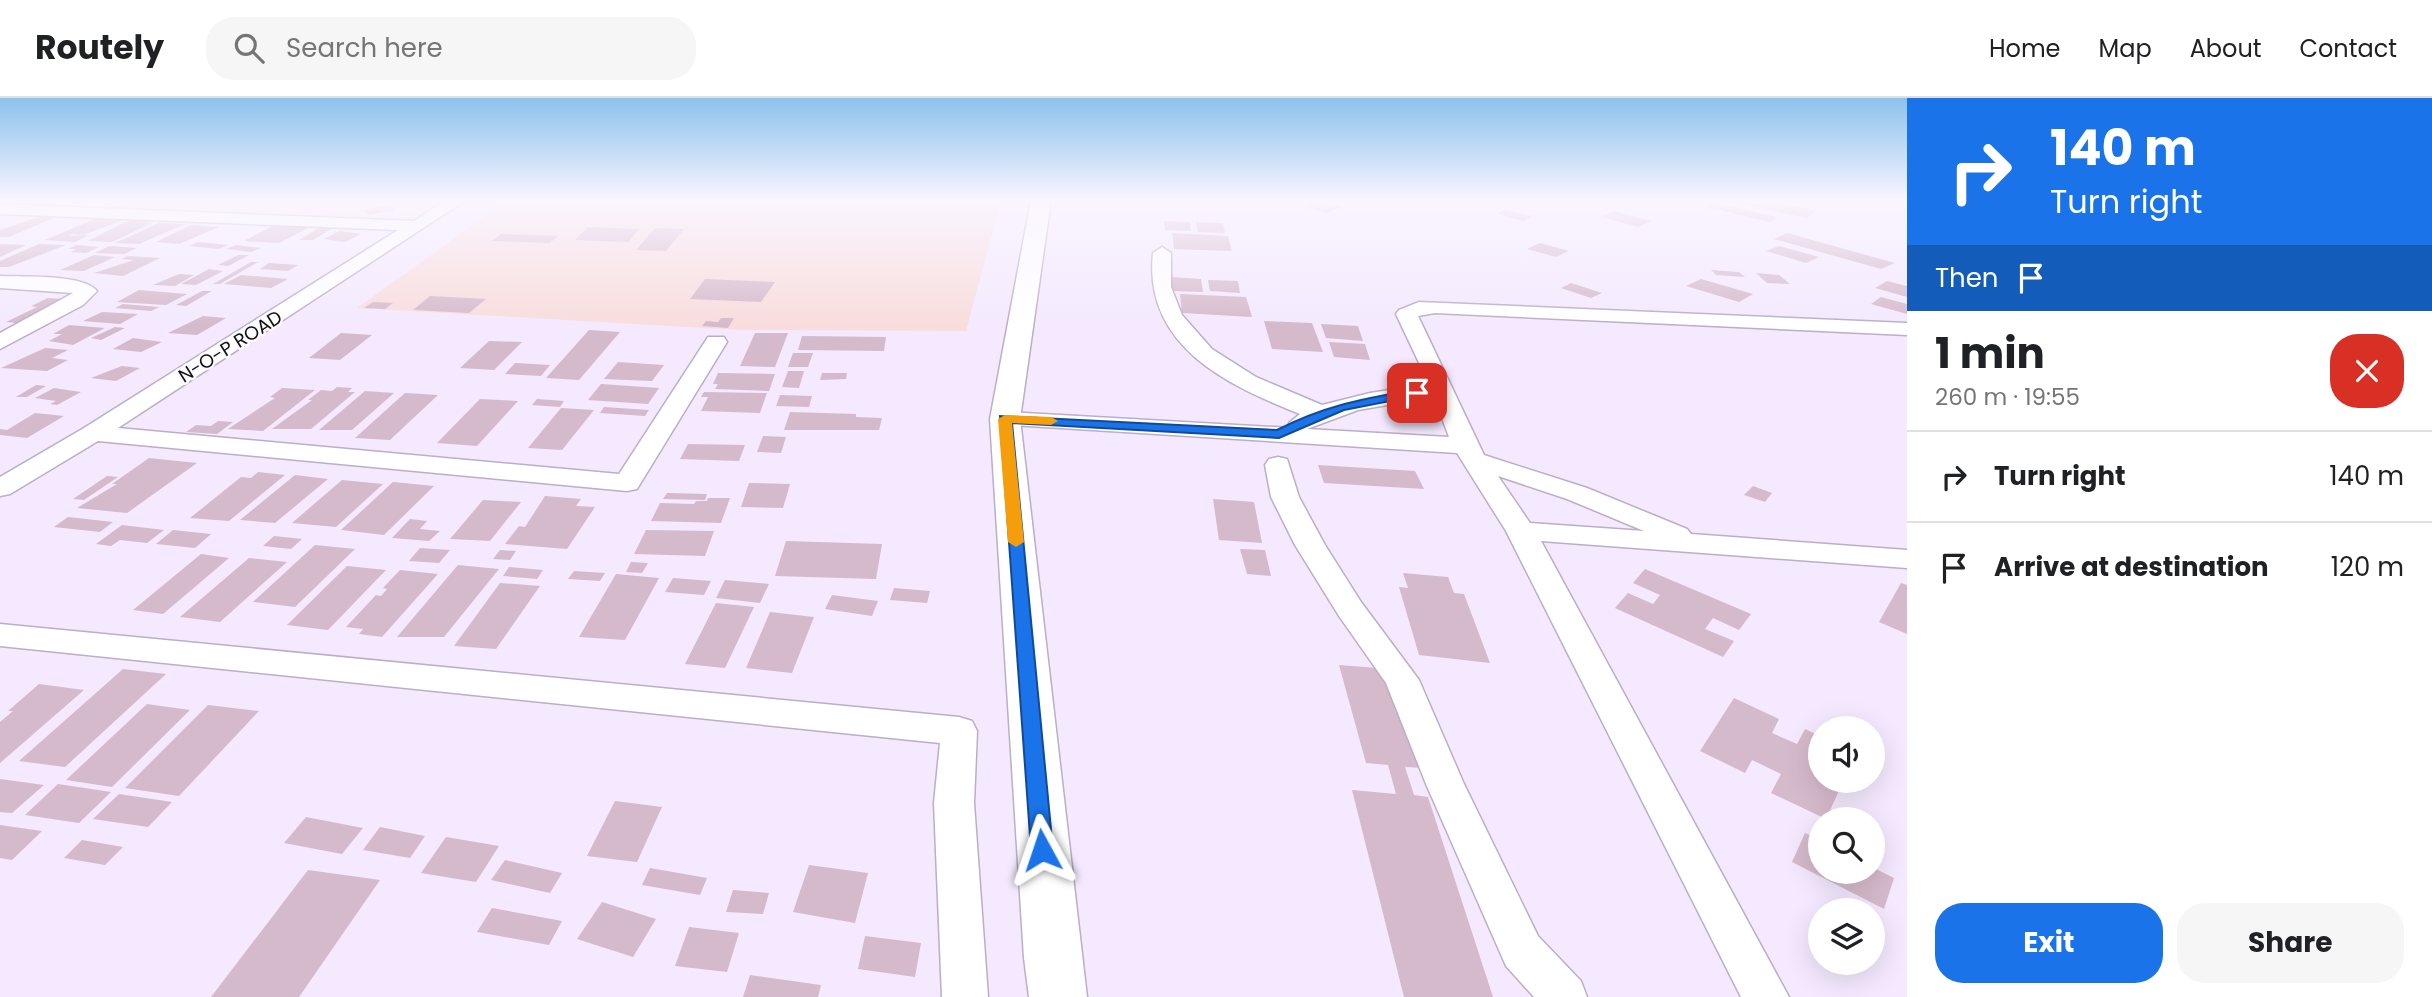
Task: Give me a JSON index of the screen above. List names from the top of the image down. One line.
{"streets":{"street":["N-O-P ROAD"]},"page":{"header":"Routely","search":"Search here","nav":["Home","Map","About","Contact"],"turn":["140 m","Turn right"],"then":"Then","heading":["1 min","260 m · 19:55"],"list":[{"name":"Turn right","value":"140 m"},{"name":"Arrive at destination","value":"120 m"}],"buttons":["Exit","Share"]}}
